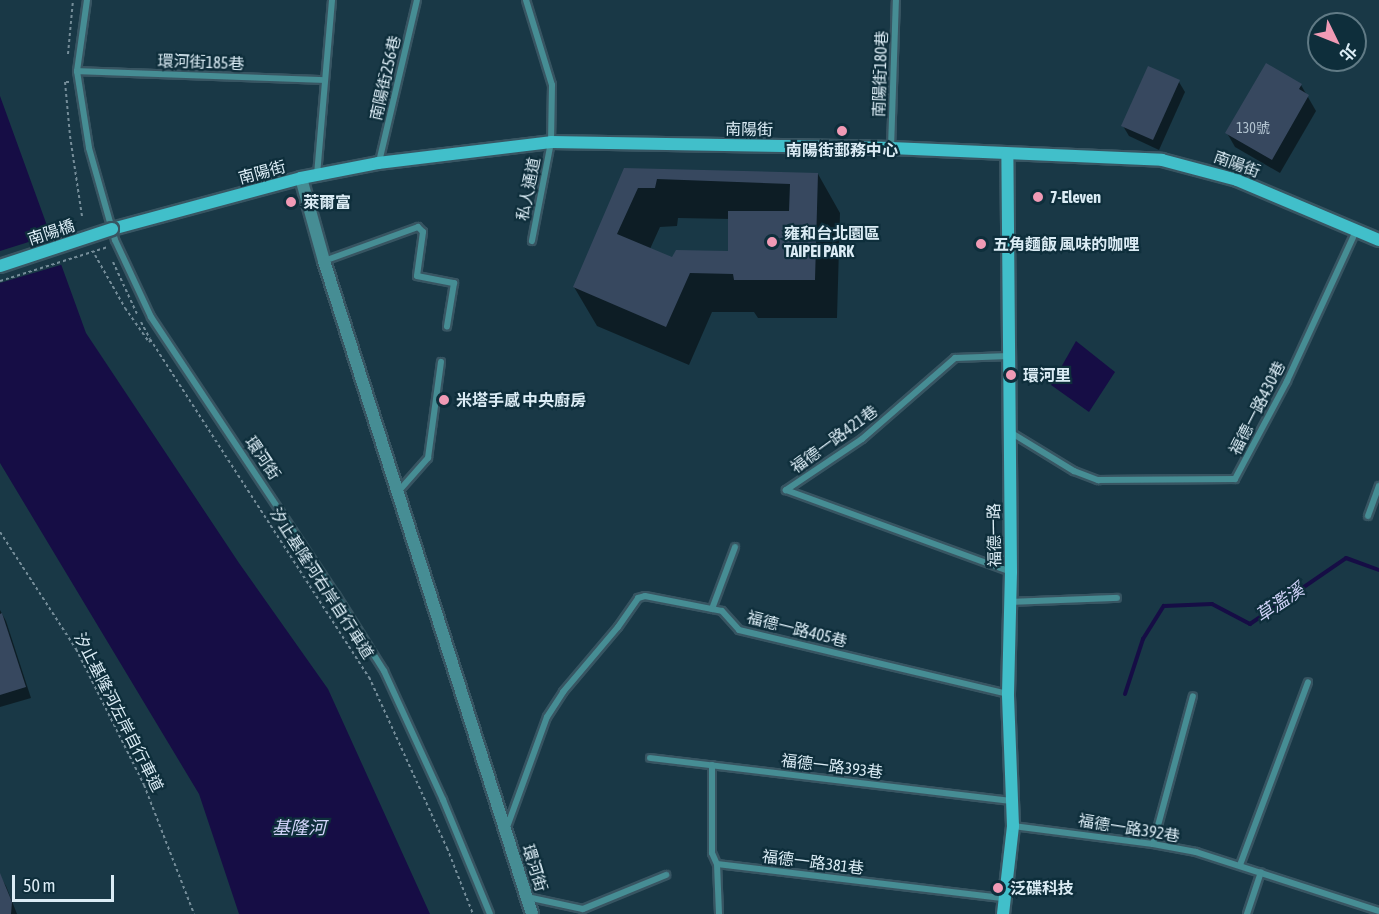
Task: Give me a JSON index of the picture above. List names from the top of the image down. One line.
{"streets":{"street":["南陽街","南陽橋","環河街","福德一路"],"lane":["環河街185巷","南陽街180巷","南陽街256巷","私人通道","福德一路430巷","福德一路421巷","福德一路405巷","福德一路393巷","福德一路392巷","福德一路381巷"],"path":["汐止基隆河右岸自行車道","汐止基隆河左岸自行車道"]},"crossings":[["環河街185巷","環河街"],["南陽街180巷","南陽街"],["南陽街256巷","南陽街"],["南陽街","私人通道"],["南陽街","南陽橋"],["南陽街","福德一路430巷"],["南陽街","環河街"],["南陽街","福德一路"],["南陽橋","環河街"],["福德一路430巷","福德一路"],["福德一路421巷","福德一路"],["環河街","福德一路405巷"],["福德一路","福德一路405巷"],["福德一路","福德一路393巷"],["福德一路","福德一路392巷"],["福德一路","福德一路381巷"]],"water":["草濫溪","基隆河"],"places":["南陽街郵務中心","7-Eleven","萊爾富","雍和台北園區 TAIPEI PARK","五角麵飯 風味的咖哩","環河里","米塔手感 中央廚房","泛碟科技"],"house_numbers":["130號"],"scale_bar":"50 m","north":"bottom right"}
